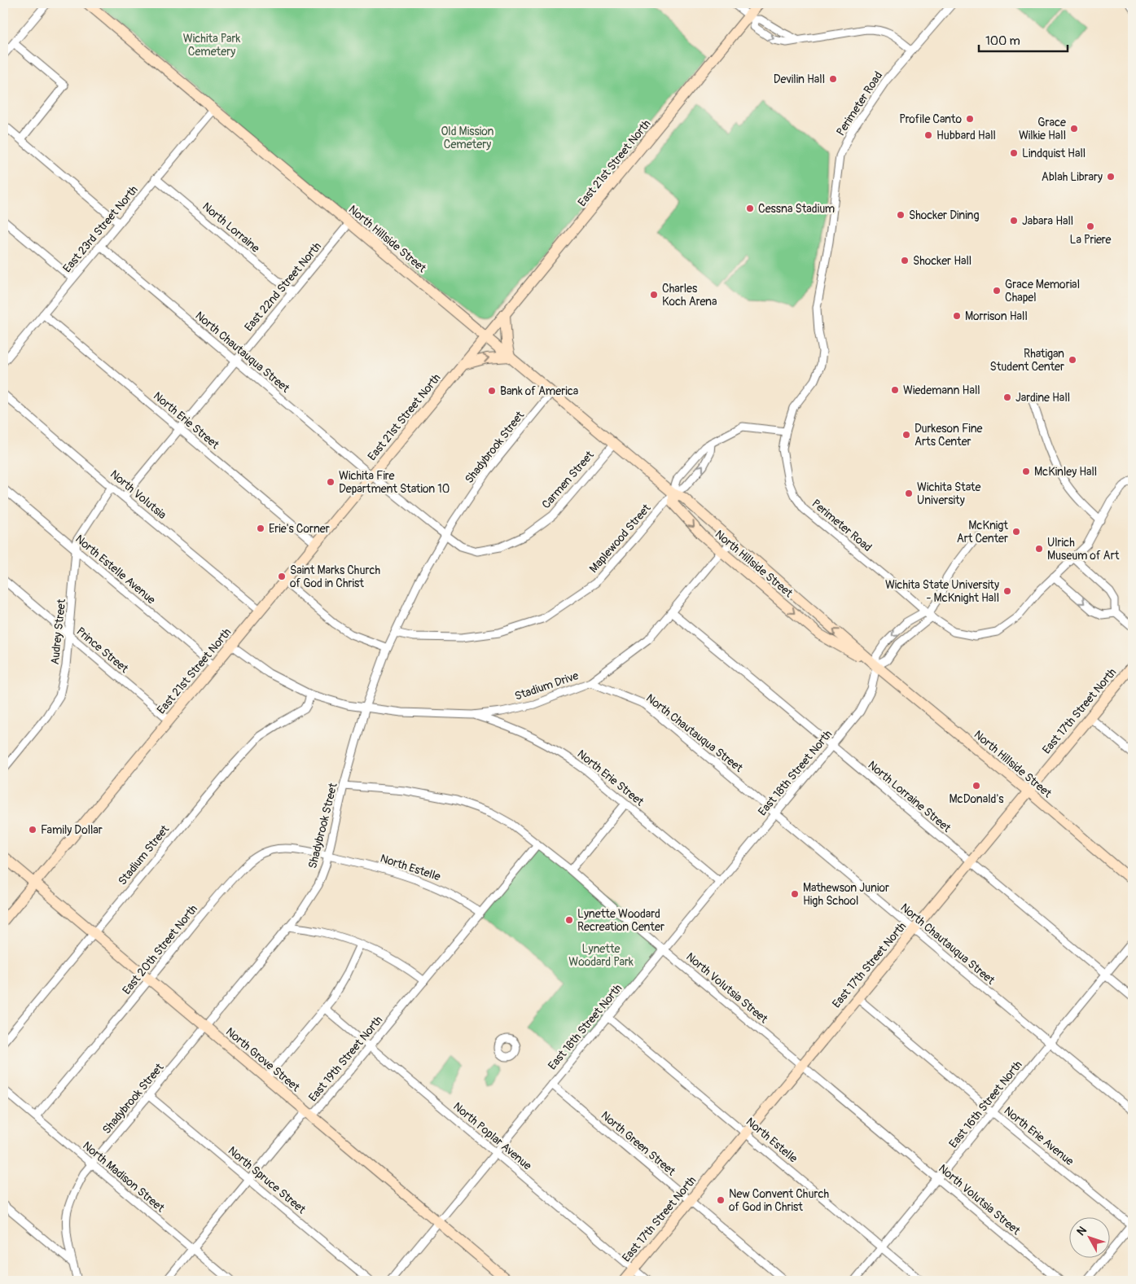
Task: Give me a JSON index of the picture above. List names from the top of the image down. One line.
{"streets":{"main road":["East 21st Street North","North Hillside Street","East 17th Street North","North Grove Street"],"street":["Perimeter Road","North Lorraine","East 23rd Street North","East 22nd Street North","North Chautauqua Street","North Erie Street","Shadybrook Street","Carmen Street","North Volutsia","Maplewood Street","North Estelle Avenue","Audrey Street","Prince Street","Stadium Drive","East 18th Street North","North Lorraine Street","Stadium Street","North Estelle","East 20th Street North","North Volutsia Street","East 19th Street North","East 16th Street North","North Poplar Avenue","North Erie Avenue","North Green Street","North Madison Street","North Spruce Street"]},"crossings":[["Perimeter Road","East 18th Street North"],["East 21st Street North","North Hillside Street"],["East 21st Street North","North Chautauqua Street"],["East 21st Street North","North Erie Street"],["East 21st Street North","Carmen Street"],["East 21st Street North","North Volutsia"],["East 21st Street North","North Estelle Avenue"],["East 21st Street North","Prince Street"],["East 21st Street North","North Grove Street"],["North Lorraine","East 23rd Street North"],["North Lorraine","East 22nd Street North"],["East 23rd Street North","North Hillside Street"],["East 23rd Street North","North Chautauqua Street"],["East 23rd Street North","North Erie Street"],["North Hillside Street","East 22nd Street North"],["North Hillside Street","Shadybrook Street"],["North Hillside Street","Carmen Street"],["North Hillside Street","Maplewood Street"],["North Hillside Street","Stadium Drive"],["North Hillside Street","East 17th Street North"],["North Hillside Street","East 18th Street North"],["East 22nd Street North","North Chautauqua Street"],["East 22nd Street North","North Erie Street"],["East 22nd Street North","North Volutsia"],["North Chautauqua Street","Carmen Street"],["North Chautauqua Street","Stadium Drive"],["North Chautauqua Street","East 17th Street North"],["North Chautauqua Street","East 18th Street North"],["North Chautauqua Street","East 16th Street North"],["North Erie Street","Stadium Drive"],["North Erie Street","East 18th Street North"],["Shadybrook Street","Carmen Street"],["Shadybrook Street","Maplewood Street"],["Shadybrook Street","Stadium Drive"],["Shadybrook Street","North Estelle"],["Shadybrook Street","East 20th Street North"],["Shadybrook Street","North Volutsia Street"],["Shadybrook Street","North Grove Street"],["Shadybrook Street","North Madison Street"],["Shadybrook Street","North Spruce Street"],["North Volutsia","Audrey Street"],["North Estelle Avenue","Audrey Street"],["Audrey Street","Prince Street"],["Stadium Drive","North Lorraine Street"],["Stadium Drive","Stadium Street"],["East 17th Street North","North Lorraine Street"],["East 17th Street North","North Estelle"],["East 17th Street North","North Volutsia Street"],["East 17th Street North","North Poplar Avenue"],["East 17th Street North","North Erie Avenue"],["East 17th Street North","North Green Street"],["East 18th Street North","North Lorraine Street"],["East 18th Street North","North Estelle"],["East 18th Street North","North Volutsia Street"],["East 18th Street North","North Grove Street"],["East 18th Street North","North Poplar Avenue"],["East 18th Street North","North Green Street"],["North Lorraine Street","East 16th Street North"],["Stadium Street","North Grove Street"],["North Estelle","East 20th Street North"],["North Estelle","East 19th Street North"],["North Estelle","East 16th Street North"],["East 20th Street North","North Grove Street"],["East 20th Street North","North Madison Street"],["North Volutsia Street","East 19th Street North"],["North Volutsia Street","East 16th Street North"],["East 19th Street North","North Grove Street"],["East 19th Street North","North Poplar Avenue"],["East 19th Street North","North Madison Street"],["East 19th Street North","North Spruce Street"],["East 16th Street North","North Erie Avenue"]],"parks":["Wichita Park Cemetery","Old Mission Cemetery","Lynette Woodard Park"],"places":["Devilin Hall","Profile Canto","Grace Wilkie Hall","Hubbard Hall","Lindquist Hall","Ablah Library","Cessna Stadium","Shocker Dining","Jabara Hall","La Priere","Shocker Hall","Grace Memorial Chapel","Charles Koch Arena","Morrison Hall","Rhatigan Student Center","Wiedemann Hall","Bank of America","Jardine Hall","Durkeson Fine Arts Center","McKinley Hall","Wichita Fire Department Station 10","Wichita State University","Erie's Corner","McKnigt Art Center","Ulrich Museum of Art","Saint Marks Church of God in Christ","Wichita State University - McKnight Hall","McDonald's","Family Dollar","Mathewson Junior High School","Lynette Woodard Recreation Center","New Convent Church of God in Christ"],"scale_bar":"100 m","north":"top left"}
